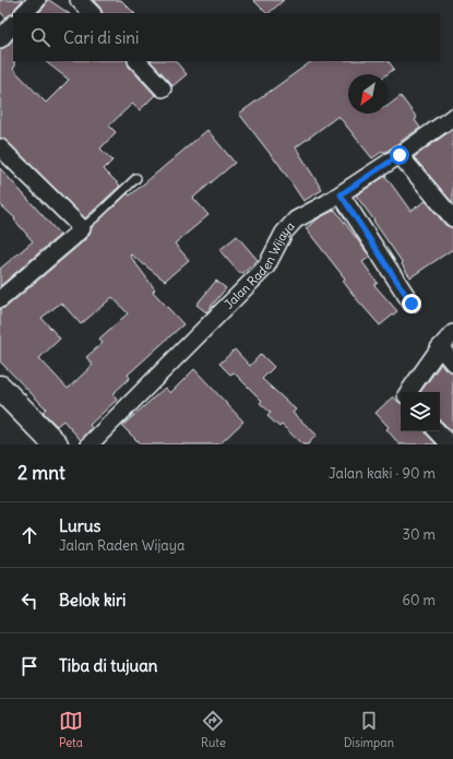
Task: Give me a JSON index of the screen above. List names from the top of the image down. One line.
{"streets":{"street":["Jalan Raden Wijaya"]},"north":"bottom left","page":{"search":"Cari di sini","heading":["2 mnt","Jalan kaki · 90 m"],"list":[["Lurus","Jalan Raden Wijaya","30 m"],["Belok kiri","60 m"],"Tiba di tujuan"],"nav":["Peta","Rute","Disimpan"]}}
